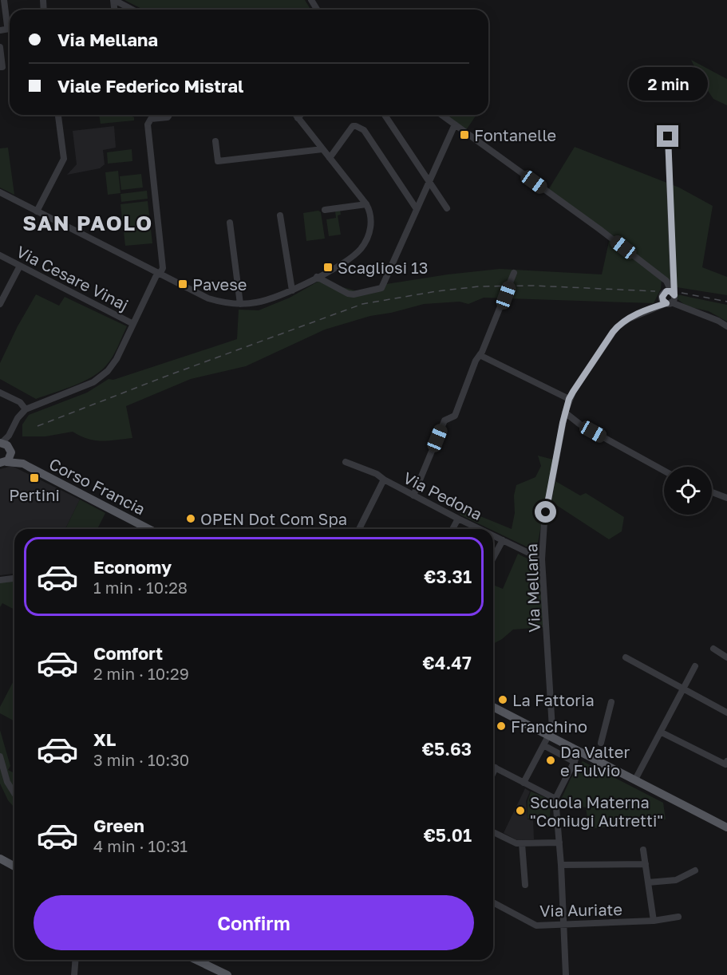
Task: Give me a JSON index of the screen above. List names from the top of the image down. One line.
{"streets":{"main road":["Corso Francia"],"street":["Via Cesare Vinaj","Via Pedona","Via Mellana","Via Auriate"]},"crossings":[["Via Pedona","Via Mellana"]],"districts":["SAN PAOLO"],"places":{"transit":["Fontanelle","Scagliosi 13","Pavese","Pertini"],"other":["OPEN Dot Com Spa","La Fattoria","Franchino","Da Valter e Fulvio","Scuola Materna \"Coniugi Autretti\""]},"page":{"banner":["Via Mellana","Viale Federico Mistral"],"bubble":"2 min","list":[{"name":"Economy","note":"1 min · 10:28","value":"€3.31"},{"name":"Comfort","note":"2 min · 10:29","value":"€4.47"},{"name":"XL","note":"3 min · 10:30","value":"€5.63"},{"name":"Green","note":"4 min · 10:31","value":"€5.01"}],"buttons":"Confirm"}}
